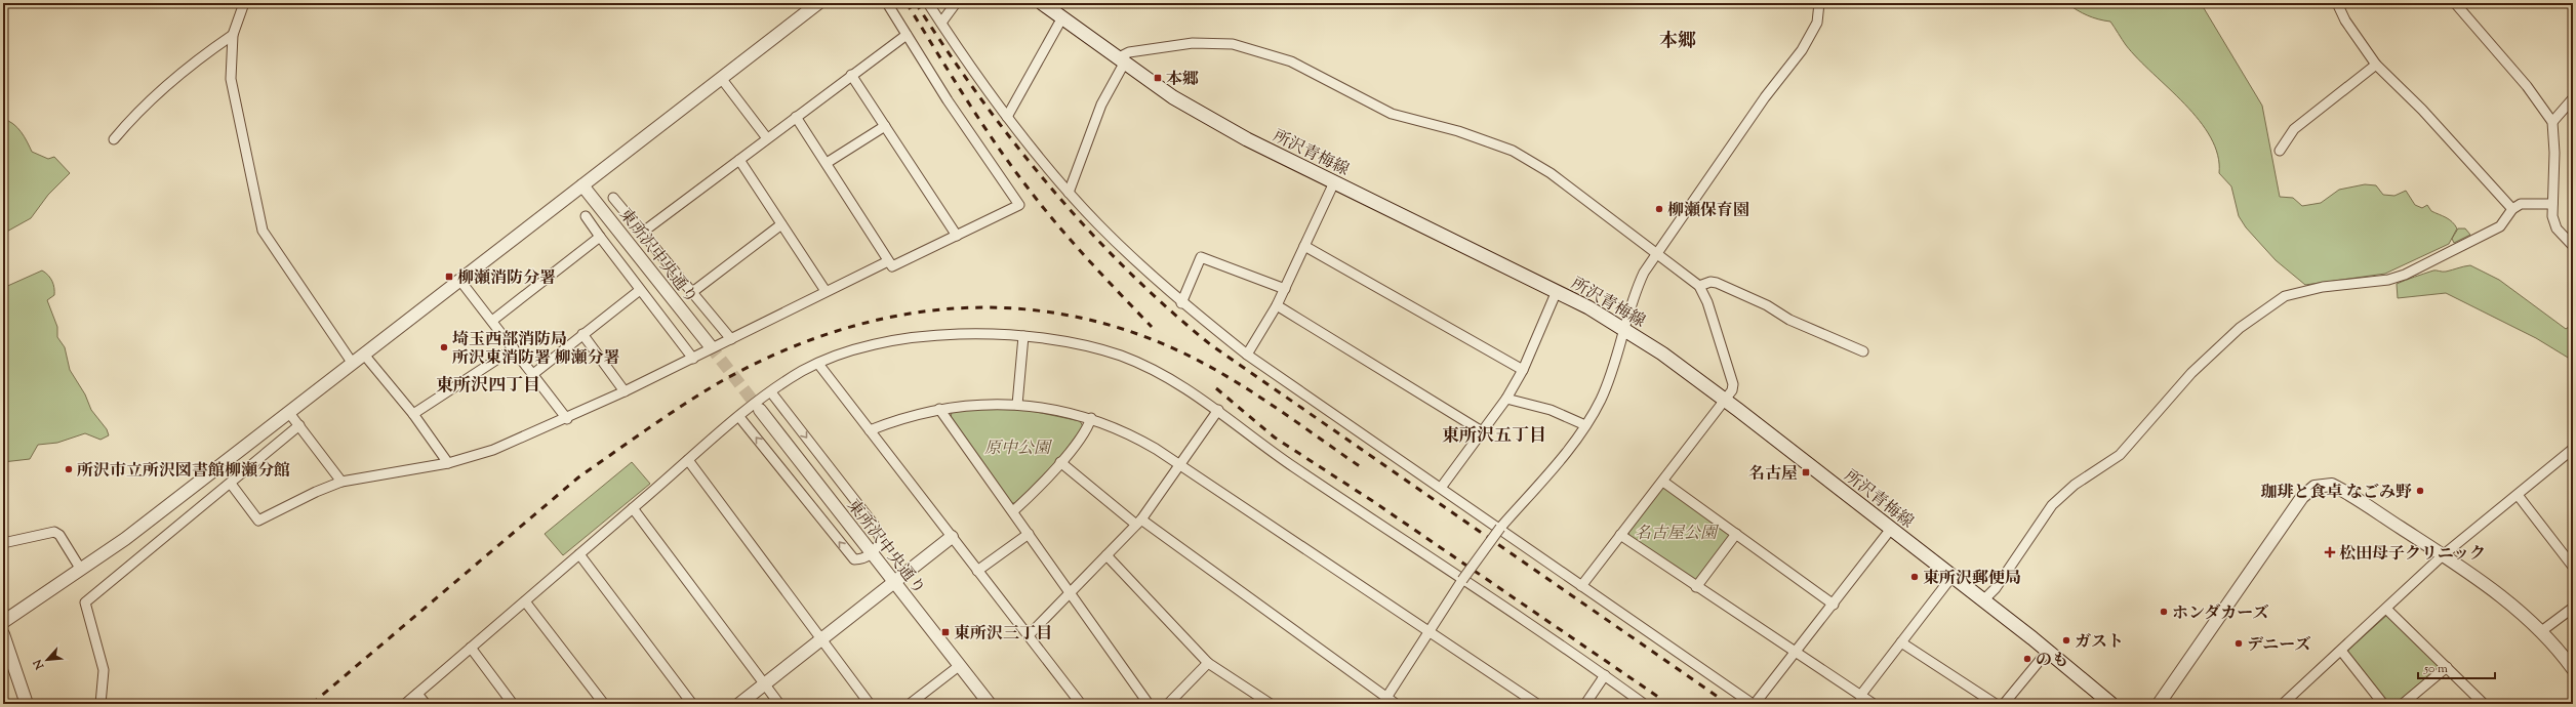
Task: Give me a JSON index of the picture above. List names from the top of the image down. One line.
{"streets":{"main road":["所沢青梅線"],"street":["東所沢中央通り"]},"districts":["本郷","東所沢四丁目","東所沢五丁目"],"parks":["原中公園","名古屋公園"],"places":{"transit":["本郷","柳瀬消防分署","名古屋","東所沢三丁目"],"other":["柳瀬保育園","埼玉西部消防局 所沢東消防署 柳瀬分署","所沢市立所沢図書館柳瀬分館","珈琲と食卓 なごみ野","東所沢郵便局","ホンダカーズ","ガスト","デニーズ","のも"],"health":["松田母子クリニック"]},"scale_bar":"50 m","north":"bottom left"}
